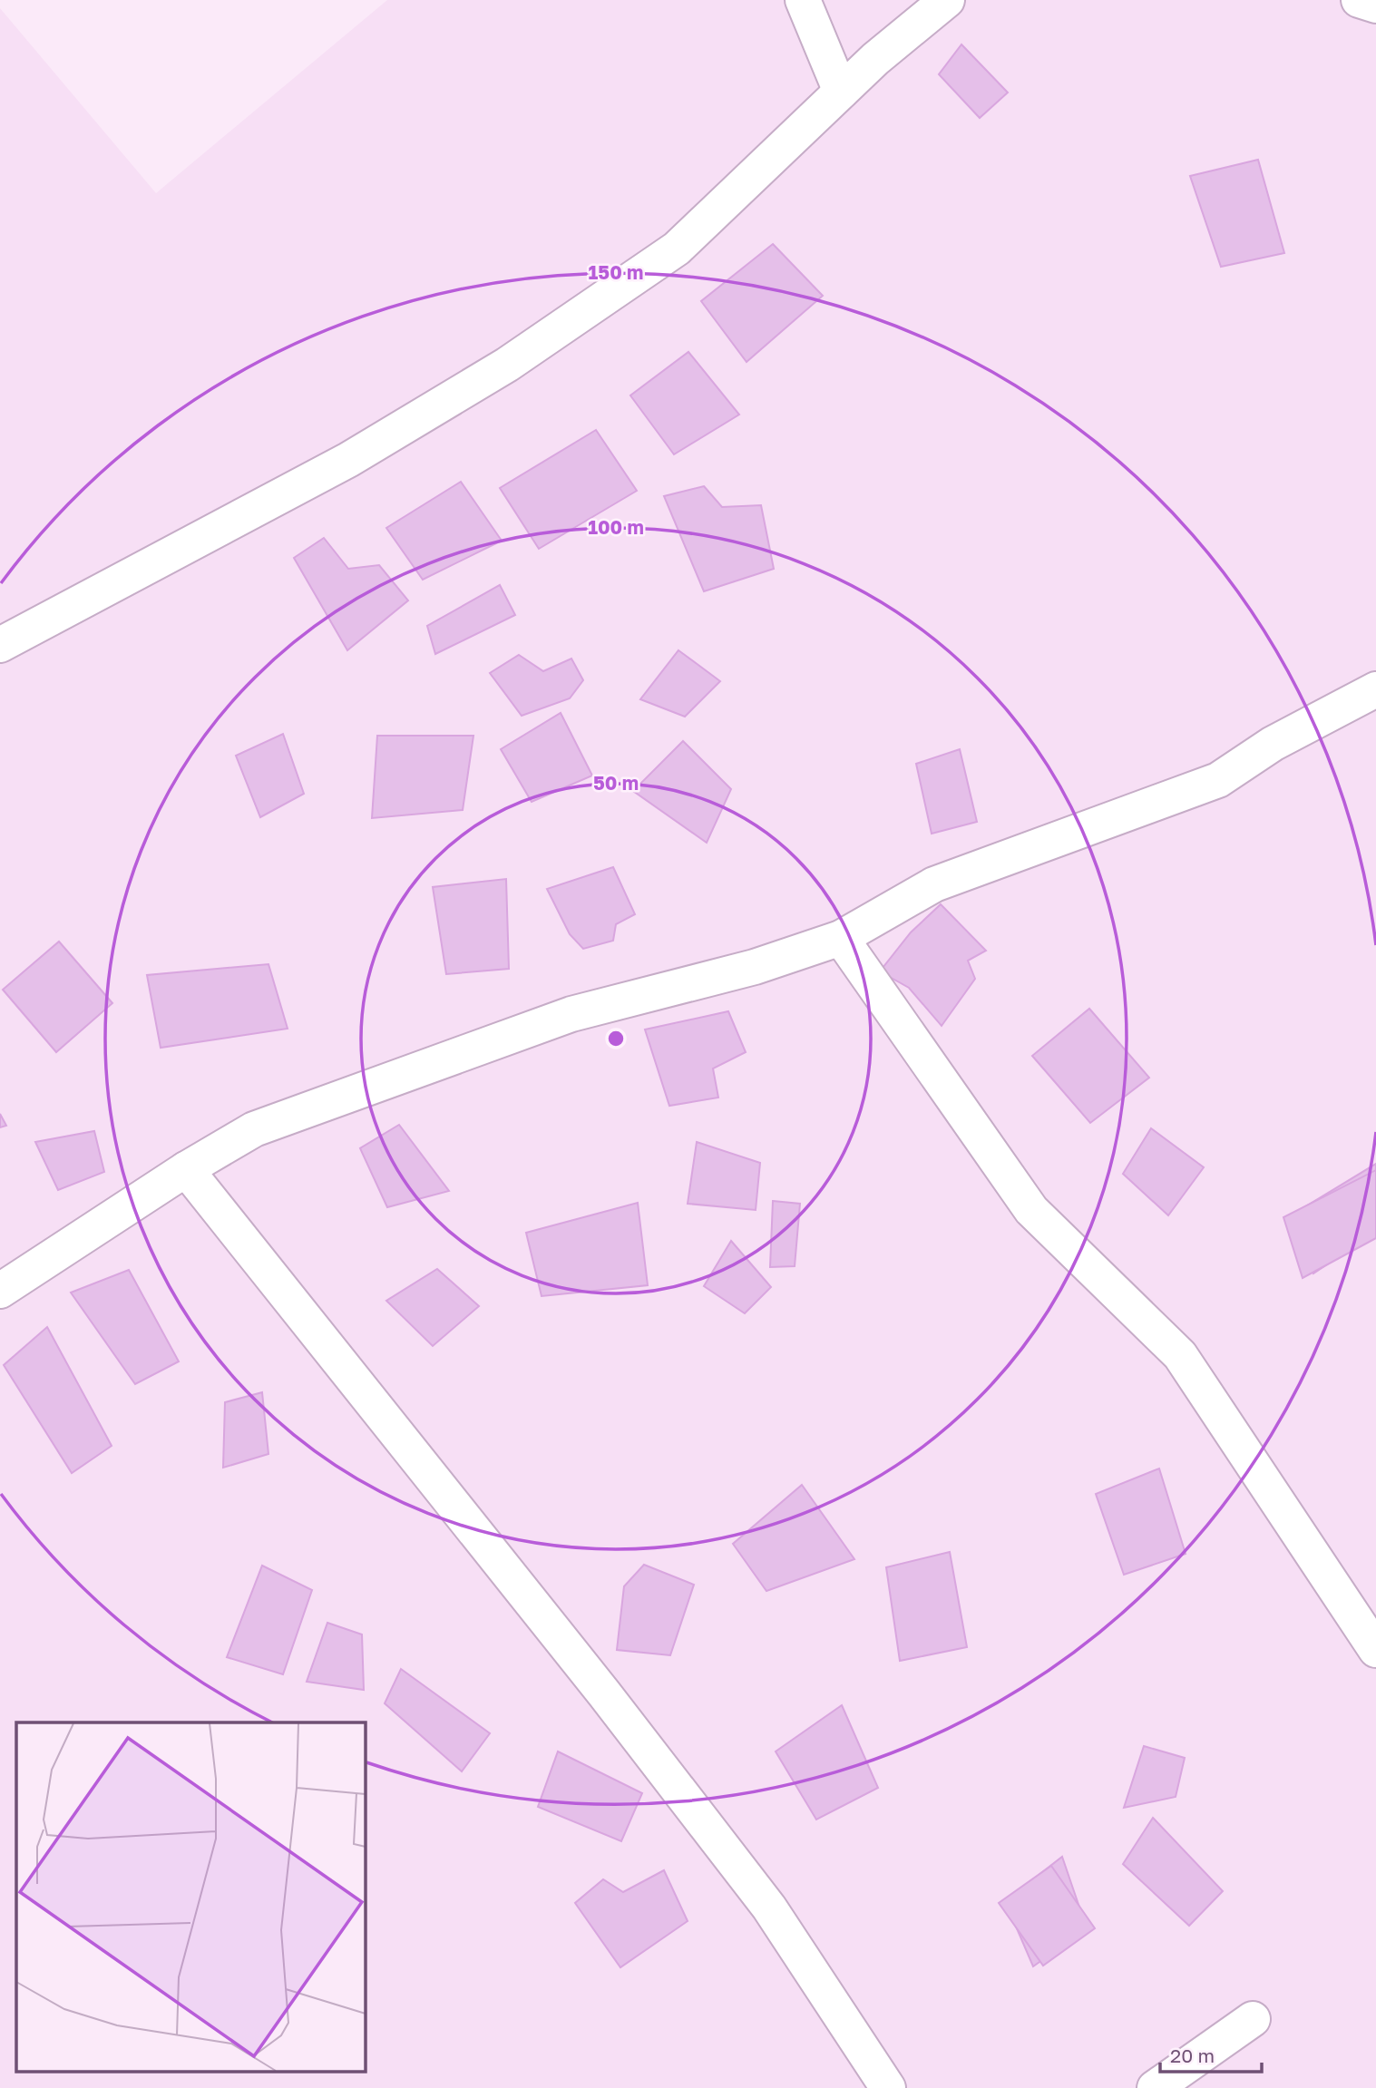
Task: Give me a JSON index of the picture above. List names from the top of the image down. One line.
{"scale_bar":"20 m","rings":["150 m","100 m","50 m"]}
